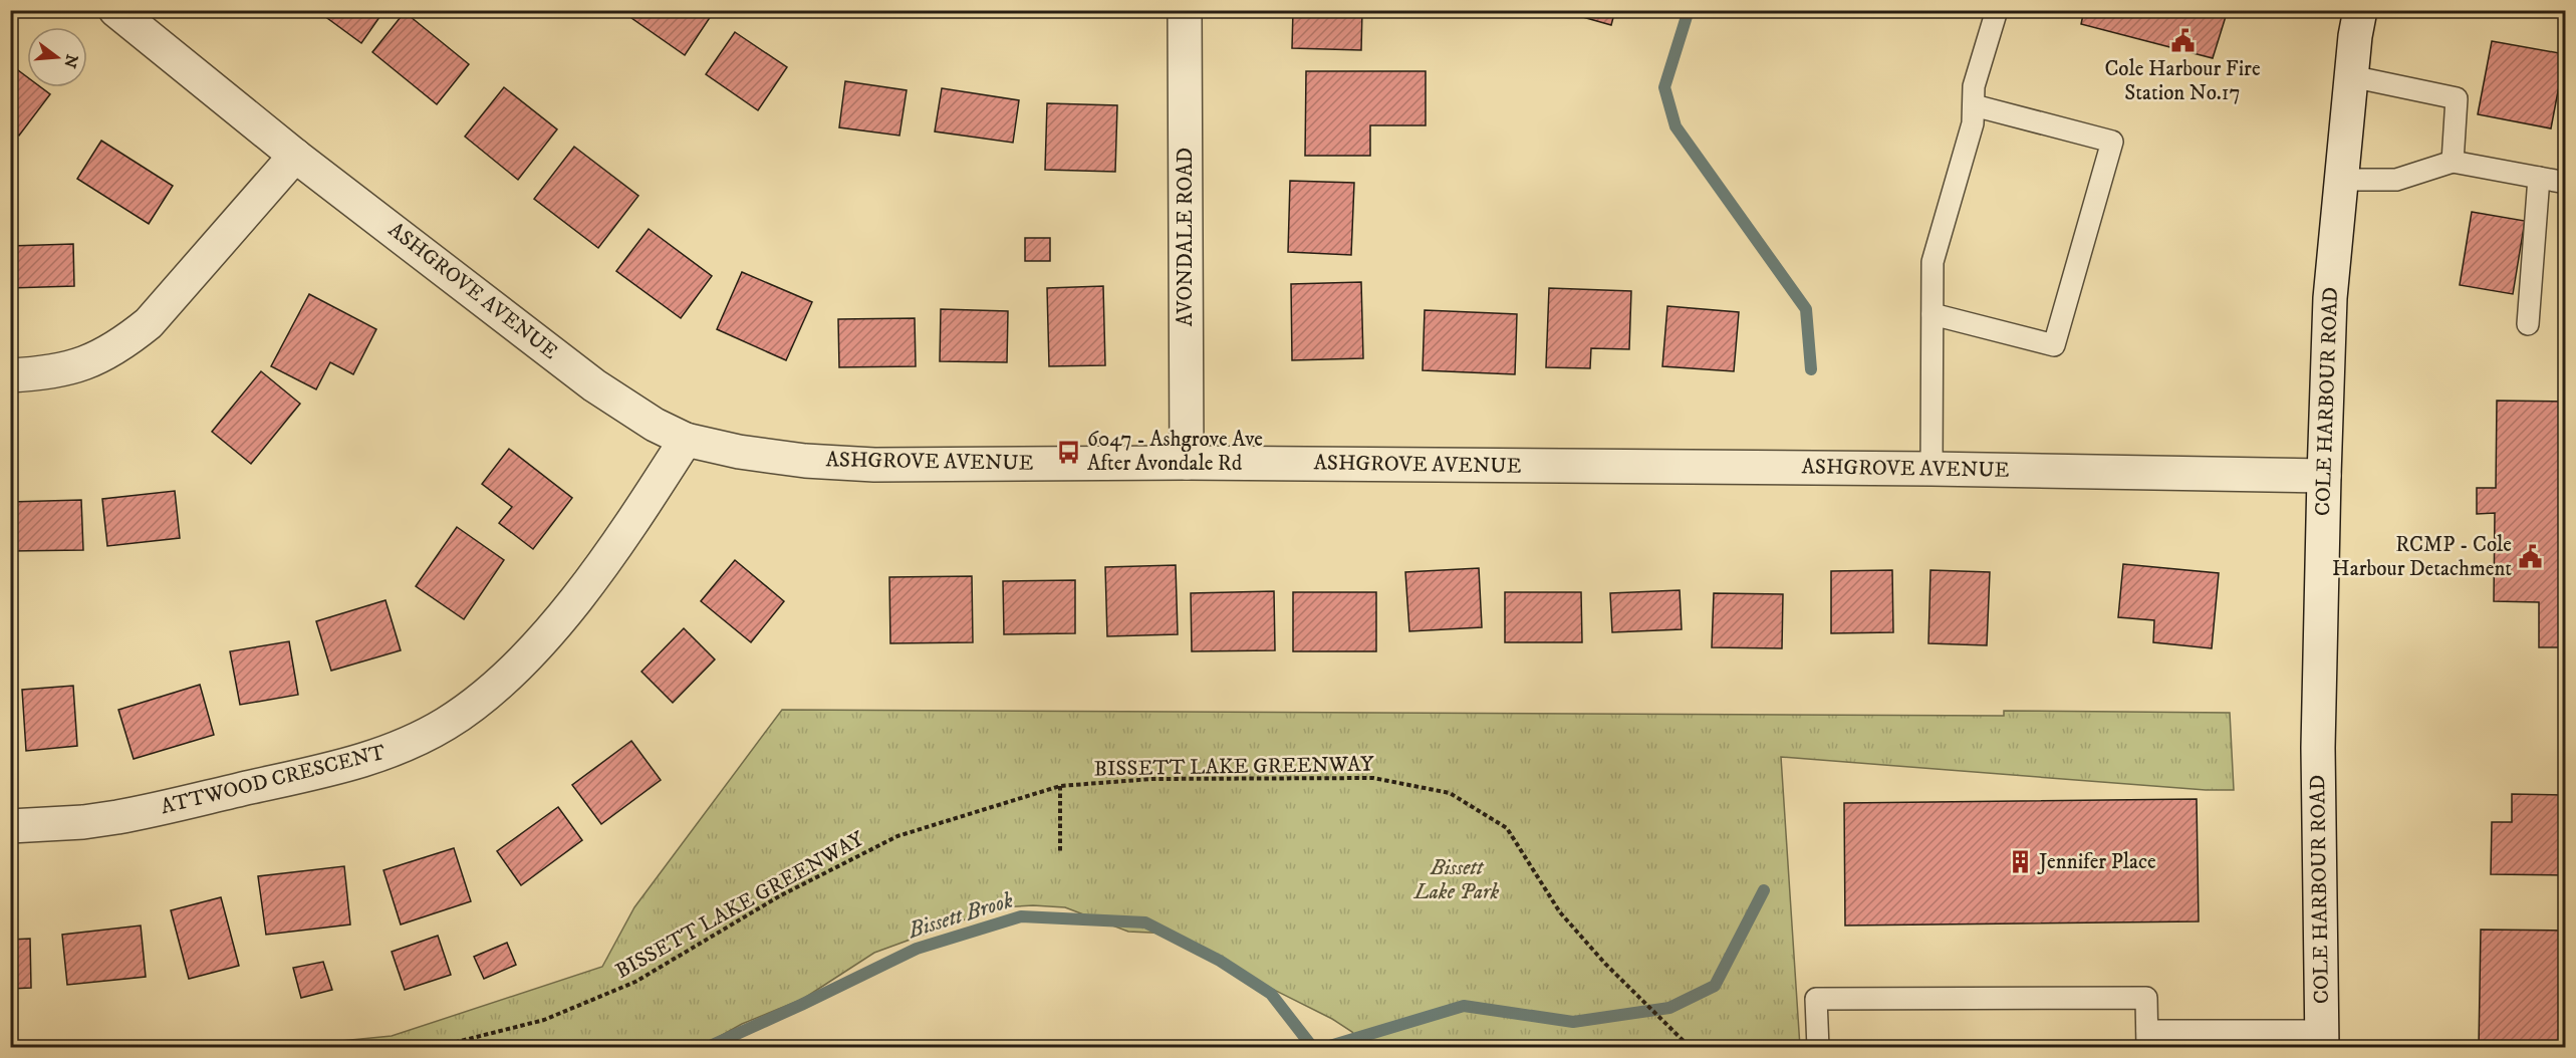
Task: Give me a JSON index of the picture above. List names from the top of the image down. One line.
{"streets":{"street":["AVONDALE ROAD","ASHGROVE AVENUE","COLE HARBOUR ROAD","ATTWOOD CRESCENT"],"path":["BISSETT LAKE GREENWAY"]},"crossings":[["AVONDALE ROAD","ASHGROVE AVENUE"],["ASHGROVE AVENUE","COLE HARBOUR ROAD"],["ASHGROVE AVENUE","ATTWOOD CRESCENT"]],"water":["Bissett Brook"],"parks":["Bissett Lake Park"],"places":{"public building":["Cole Harbour Fire Station No.17","RCMP - Cole Harbour Detachment"],"bus stop":["6047 - Ashgrove Ave After Avondale Rd"],"building":["Jennifer Place"]},"north":"right"}
